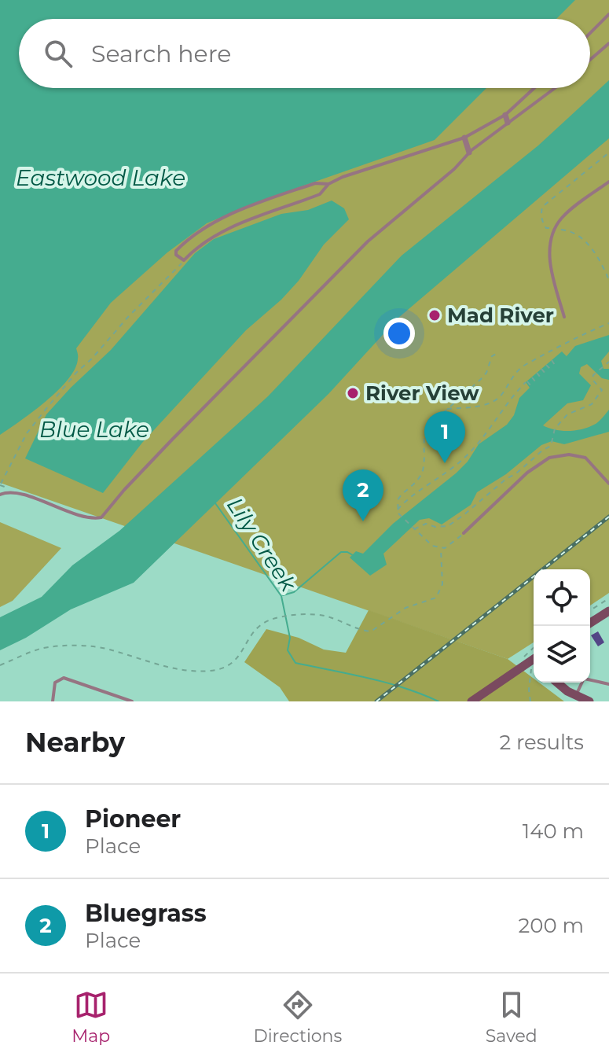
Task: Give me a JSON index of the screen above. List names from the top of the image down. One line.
{"water":["Eastwood Lake","Blue Lake","Lily Creek"],"places":["Mad River","River View"],"page":{"search":"Search here","pins":["1","2"],"heading":["Nearby","2 results"],"list":[{"mark":"1","name":"Pioneer","note":"Place","value":"140 m"},{"mark":"2","name":"Bluegrass","note":"Place","value":"200 m"}],"nav":["Map","Directions","Saved"]}}
